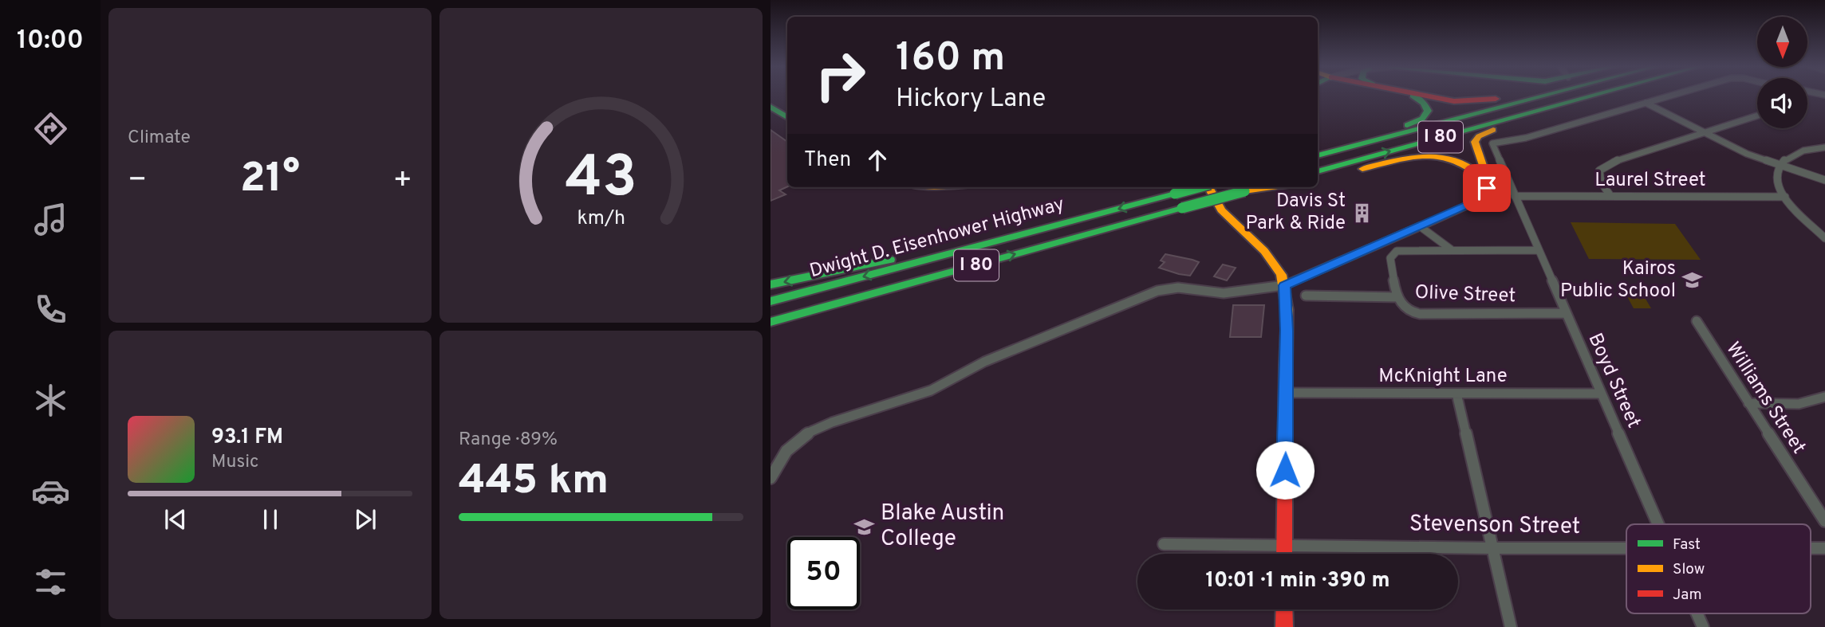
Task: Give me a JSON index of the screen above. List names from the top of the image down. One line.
{"streets":{"main road":["I 80","Dwight D. Eisenhower Highway"],"street":["Laurel Street","Olive Street","McKnight Lane","Boyd Street","Williams Street","Stevenson Street"]},"crossings":[["Laurel Street","Boyd Street"],["Olive Street","Boyd Street"],["McKnight Lane","Boyd Street"]],"places":{"building":["Davis St Park & Ride"],"school or university":["Kairos Public School","Blake Austin College"]},"legend":["Fast","Slow","Jam"],"north":"bottom","page":{"tabs":"10:00","tile":["Climate",["Range · 89%","445 km"]],"turn":["160 m","Hickory Lane"],"then":"Then","heat":["−","21°","+"],"song":["93.1 FM","Music"],"limit":"50","trip":"10:01 · 1 min · 390 m","gauge":["43","km/h"]}}
